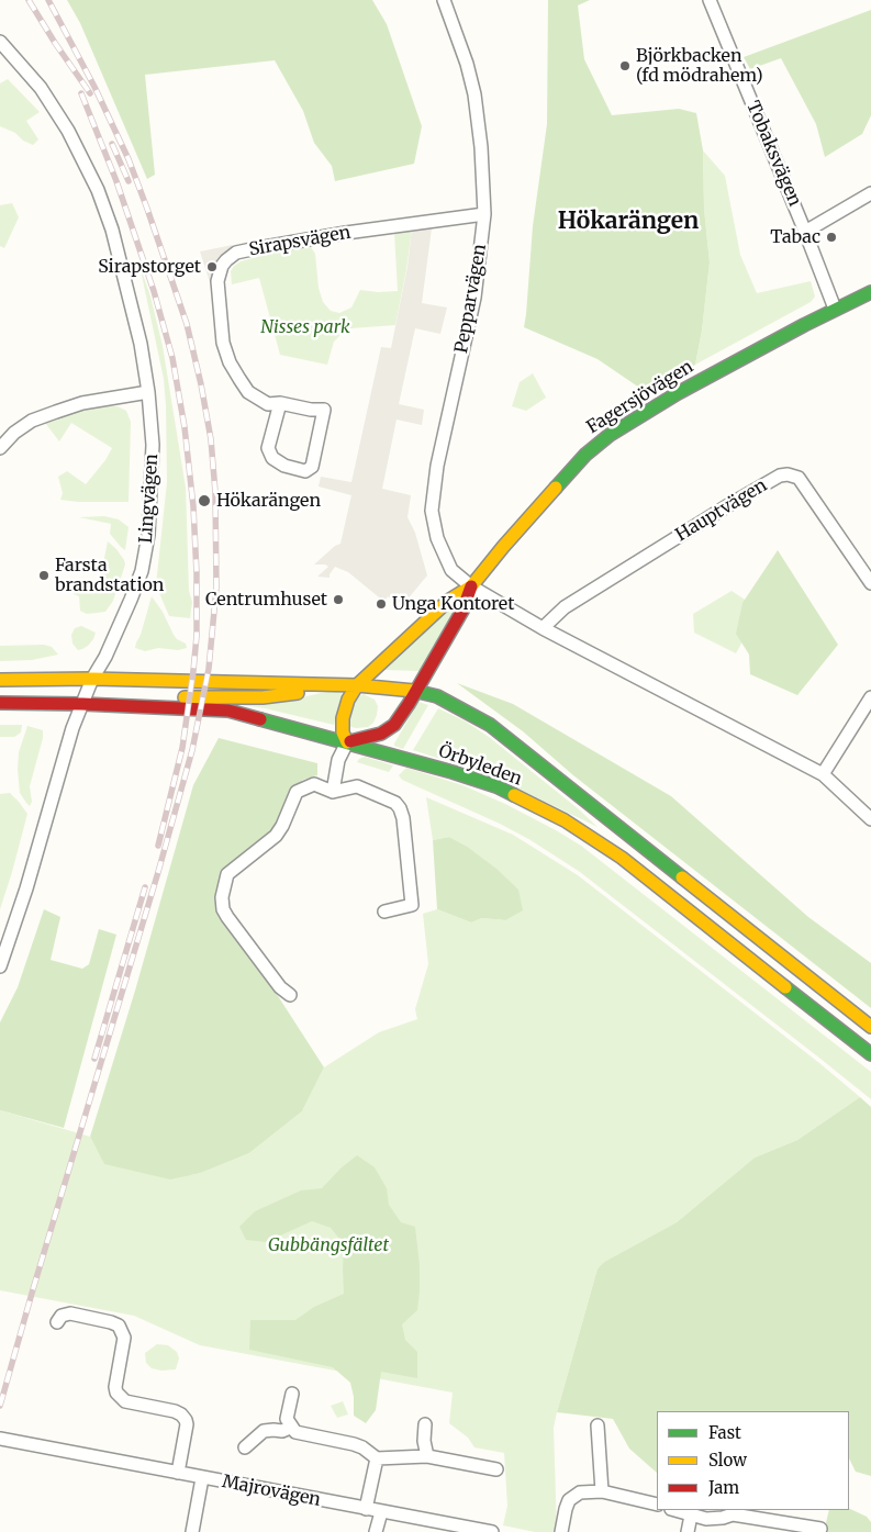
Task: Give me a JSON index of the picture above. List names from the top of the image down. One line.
{"streets":{"main road":["Fagersjövägen","Örbyleden"],"street":["Tobaksvägen","Sirapsvägen","Pepparvägen","Lingvägen","Hauptvägen","Majrovägen"]},"crossings":[["Tobaksvägen","Fagersjövägen"],["Sirapsvägen","Pepparvägen"],["Pepparvägen","Fagersjövägen"],["Fagersjövägen","Örbyleden"],["Lingvägen","Örbyleden"]],"districts":["Hökarängen"],"parks":["Nisses park","Gubbängsfältet"],"places":["Björkbacken (fd mödrahem)","Tabac","Sirapstorget","Hökarängen","Farsta brandstation","Centrumhuset","Unga Kontoret"],"legend":["Fast","Slow","Jam"]}
